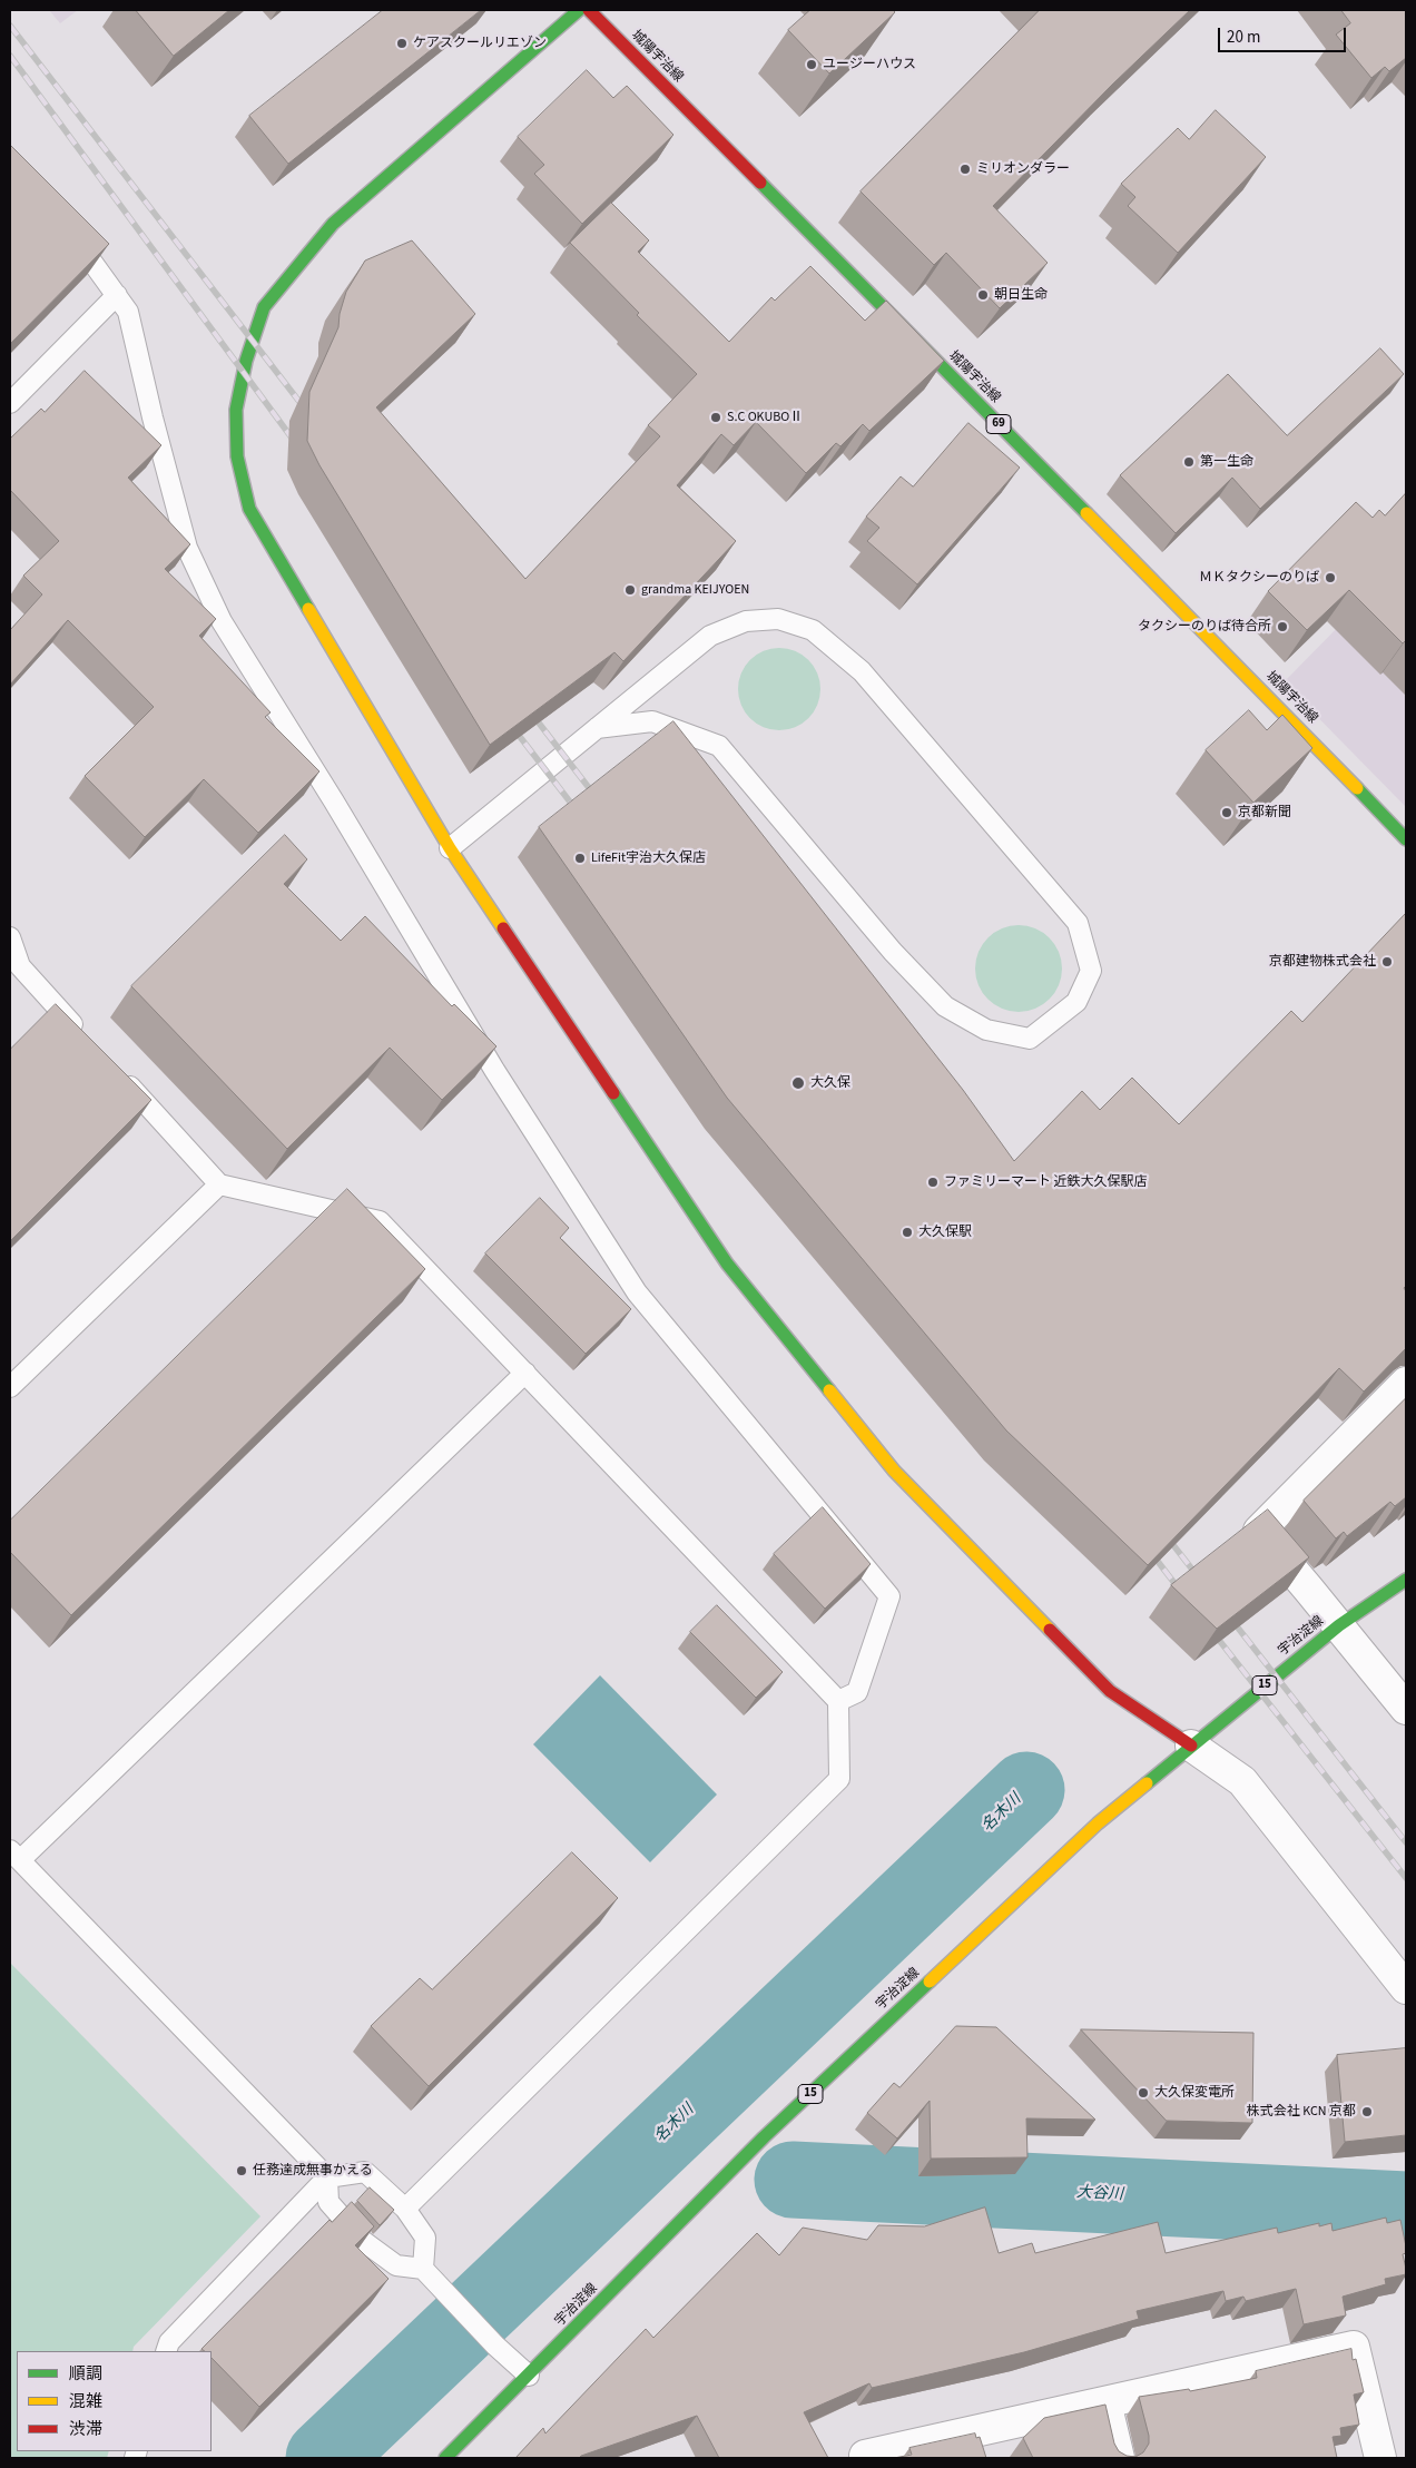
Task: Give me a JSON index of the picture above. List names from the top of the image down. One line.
{"streets":{"main road":["城陽宇治線","69","宇治淀線","15"]},"water":["名木川","大谷川"],"places":["ケアスクールリエゾン","ユージーハウス","ミリオンダラー","朝日生命","S.C OKUBOⅡ","第一生命","ＭＫタクシーのりば","grandma KEIJYOEN","タクシーのりば待合所","京都新聞","LifeFit宇治大久保店","京都建物株式会社","大久保","ファミリーマート 近鉄大久保駅店","大久保駅","大久保変電所","株式会社 KCN 京都","任務達成無事かえる"],"legend":["順調","混雑","渋滞"],"scale_bar":"20 m"}
